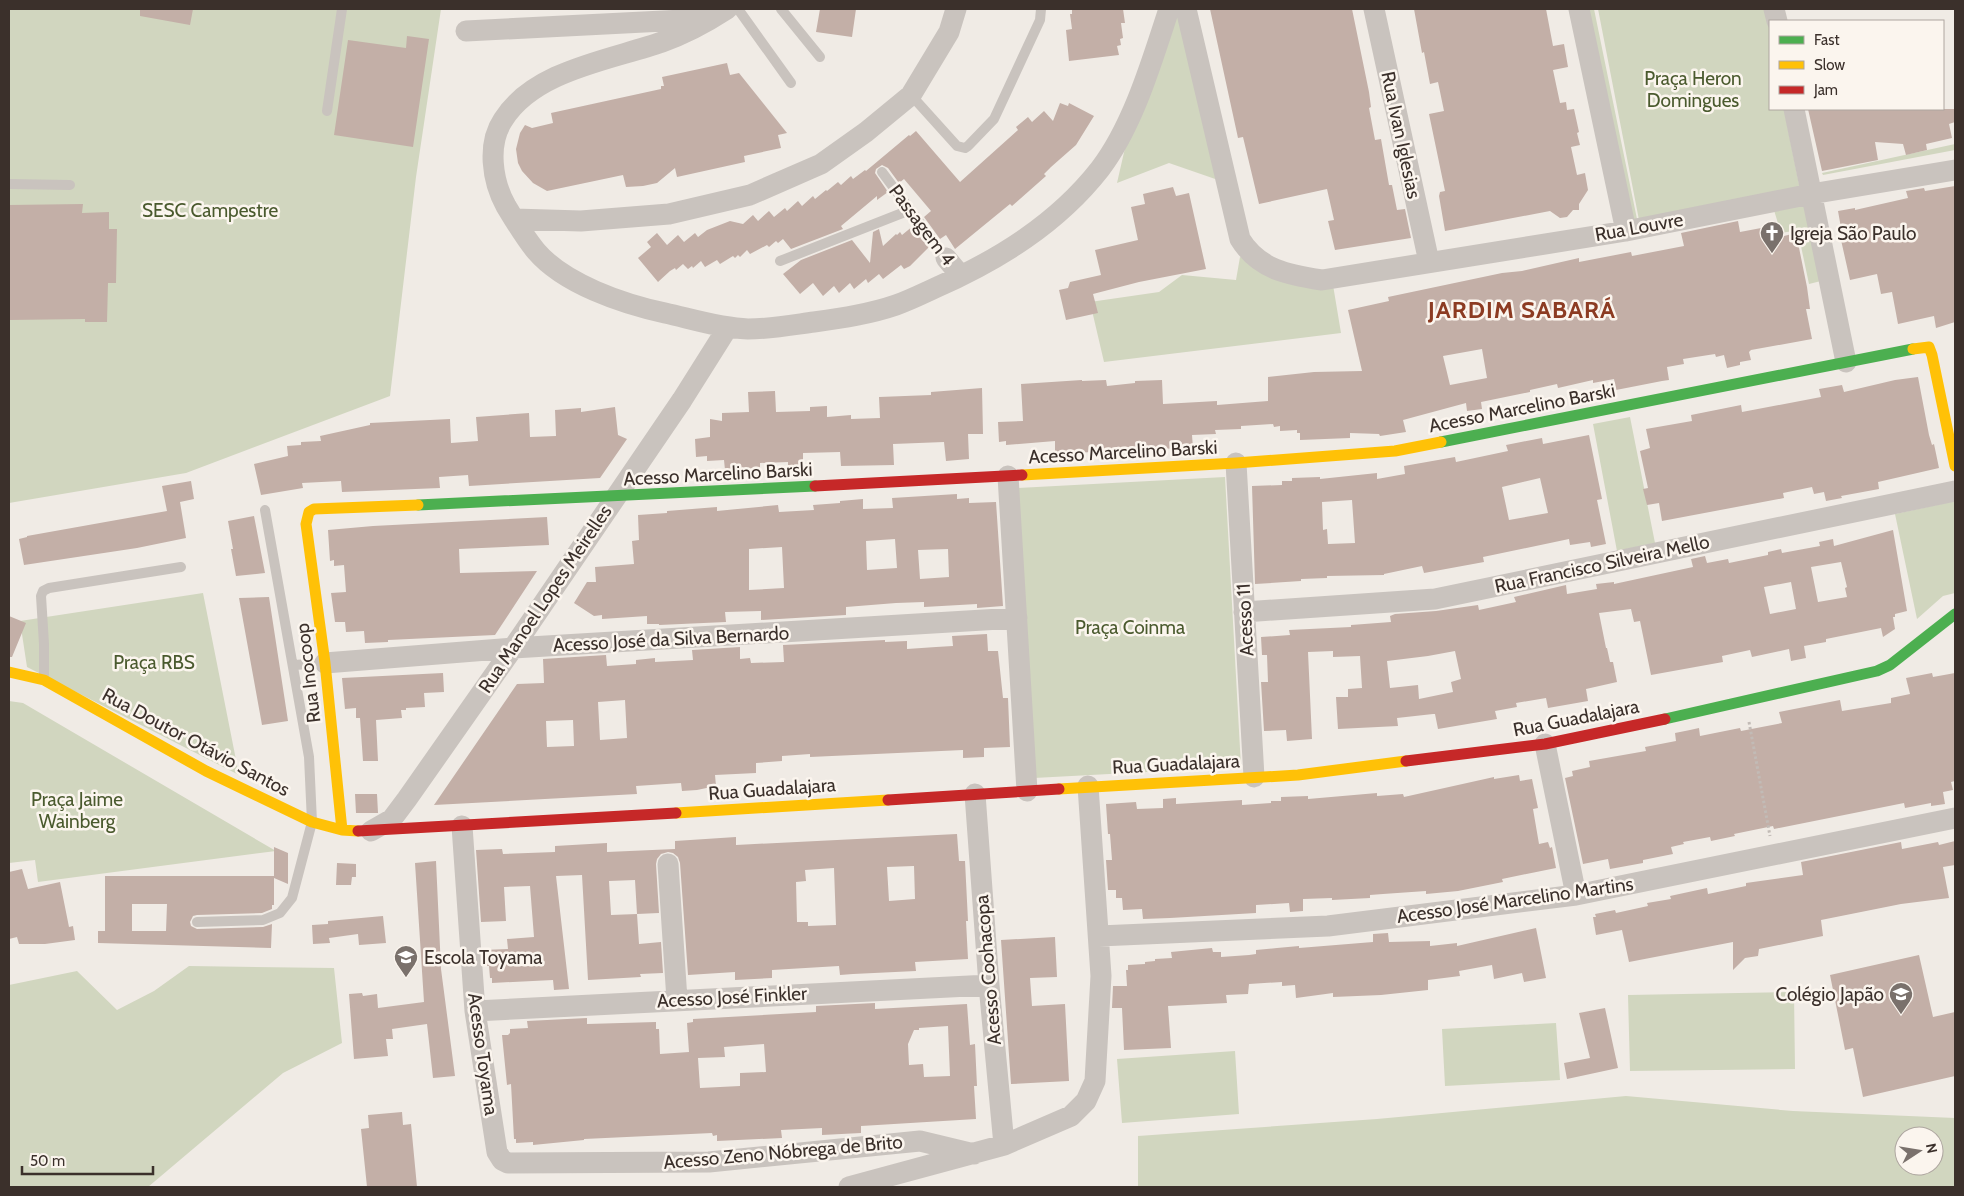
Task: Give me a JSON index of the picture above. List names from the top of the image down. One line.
{"streets":{"street":["Rua Ivan Iglesias","Passagem 4","Rua Louvre","Acesso Marcelino Barski","Rua Francisco Silveira Mello","Rua Manoel Lopes Meirelles","Acesso 11","Acesso José da Silva Bernardo","Rua Inocoop","Rua Guadalajara","Rua Doutor Otávio Santos","Acesso José Marcelino Martins","Acesso Coohacopa","Acesso José Finkler","Acesso Toyama","Acesso Zeno Nóbrega de Brito"]},"crossings":[["Rua Ivan Iglesias","Rua Louvre"],["Acesso Marcelino Barski","Rua Manoel Lopes Meirelles"],["Acesso Marcelino Barski","Acesso 11"],["Acesso Marcelino Barski","Rua Inocoop"],["Rua Francisco Silveira Mello","Acesso 11"],["Rua Manoel Lopes Meirelles","Acesso José da Silva Bernardo"],["Rua Manoel Lopes Meirelles","Rua Guadalajara"],["Rua Manoel Lopes Meirelles","Rua Doutor Otávio Santos"],["Acesso 11","Rua Guadalajara"],["Acesso José da Silva Bernardo","Rua Inocoop"],["Rua Inocoop","Rua Doutor Otávio Santos"],["Rua Guadalajara","Rua Doutor Otávio Santos"],["Rua Guadalajara","Acesso Coohacopa"],["Rua Guadalajara","Acesso Toyama"],["Acesso Coohacopa","Acesso José Finkler"],["Acesso José Finkler","Acesso Toyama"],["Acesso Toyama","Acesso Zeno Nóbrega de Brito"]],"districts":["JARDIM SABARÁ"],"parks":["Praça Heron Domingues","SESC Campestre","Praça Coinma","Praça RBS","Praça Jaime Wainberg"],"places":{"church":["Igreja São Paulo"],"school or university":["Escola Toyama","Colégio Japão"]},"legend":["Fast","Slow","Jam"],"scale_bar":"50 m","north":"right"}
